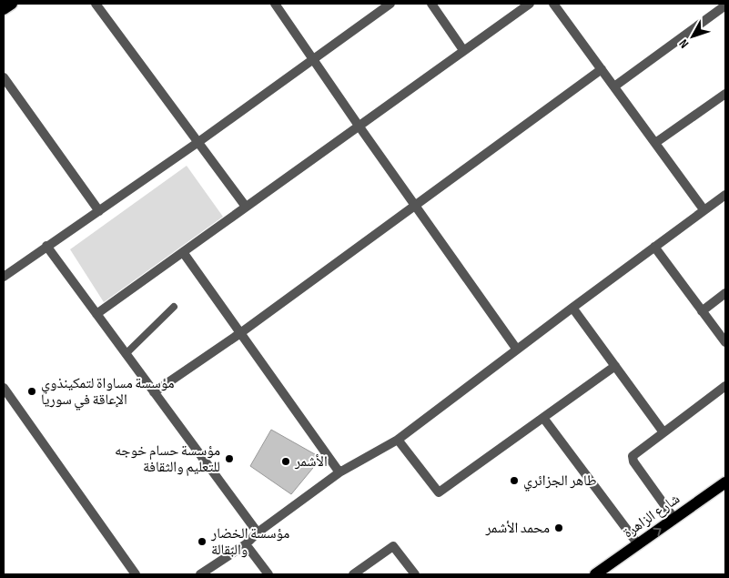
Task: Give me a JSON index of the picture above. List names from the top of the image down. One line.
{"streets":{"main road":["شارع الزاهرة"]},"places":["مؤسسة مساواة لتمكينذوي الإعاقة في سوريا","مؤسسة حسام خوجه للتعليم والثقافة","الأشمر","طاهر الجزائري","محمد الأشمر","مؤسسة الخضار والبقالة"],"north":"bottom left"}
